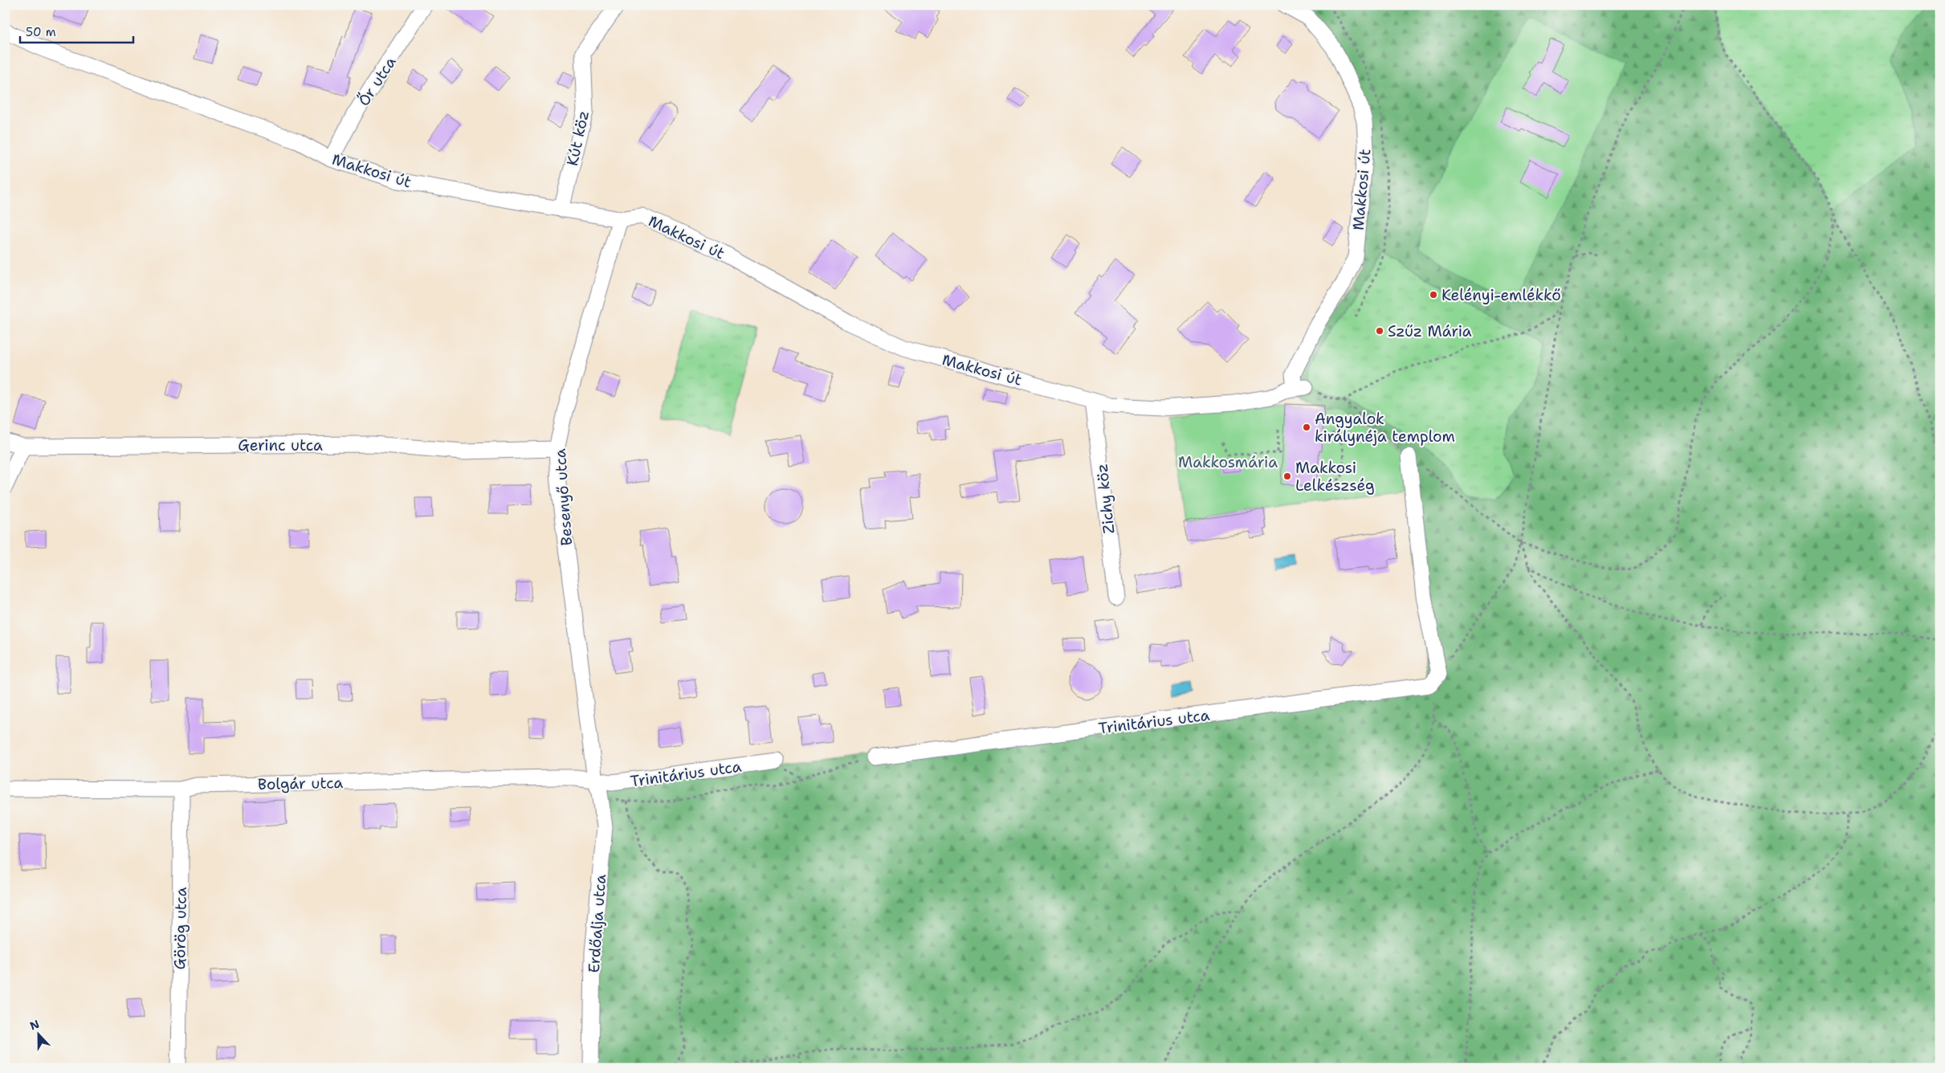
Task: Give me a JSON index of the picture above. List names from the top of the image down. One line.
{"streets":{"street":["Őr utca","Kút köz","Makkosi út","Gerinc utca","Besenyő utca","Zichy köz","Trinitárius utca","Bolgár utca","Erdőalja utca","Görög utca"]},"crossings":[["Őr utca","Makkosi út"],["Kút köz","Makkosi út"],["Makkosi út","Besenyő utca"],["Makkosi út","Zichy köz"],["Gerinc utca","Besenyő utca"],["Besenyő utca","Trinitárius utca"],["Besenyő utca","Bolgár utca"],["Besenyő utca","Erdőalja utca"],["Trinitárius utca","Bolgár utca"],["Trinitárius utca","Erdőalja utca"],["Bolgár utca","Erdőalja utca"],["Bolgár utca","Görög utca"]],"parks":["Makkosmária"],"places":["Kelényi-emlékkő","Szűz Mária","Angyalok királynéja templom","Makkosi Lelkészség"],"scale_bar":"50 m","north":"top"}
